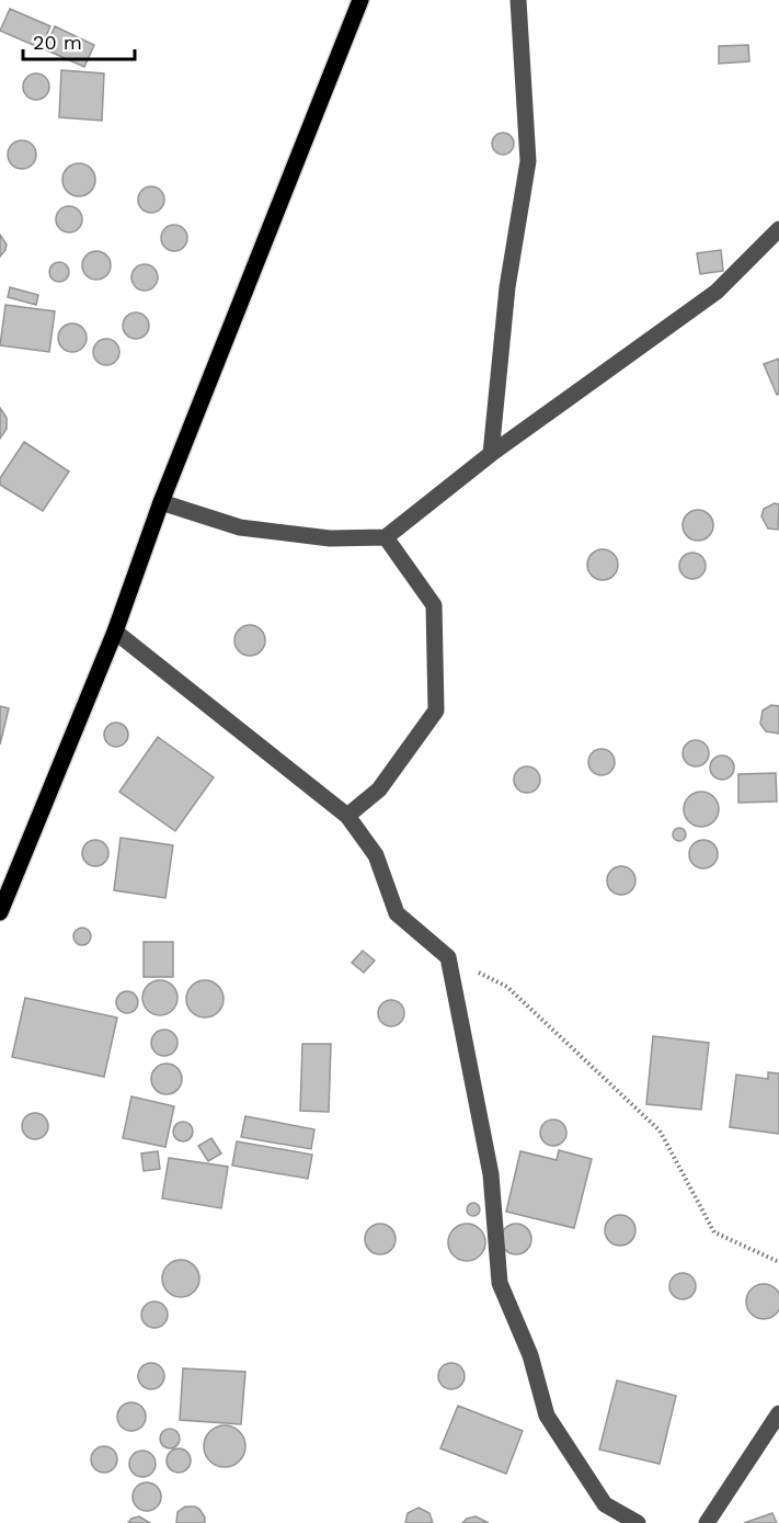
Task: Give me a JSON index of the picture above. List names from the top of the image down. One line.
{"scale_bar":"20 m"}
